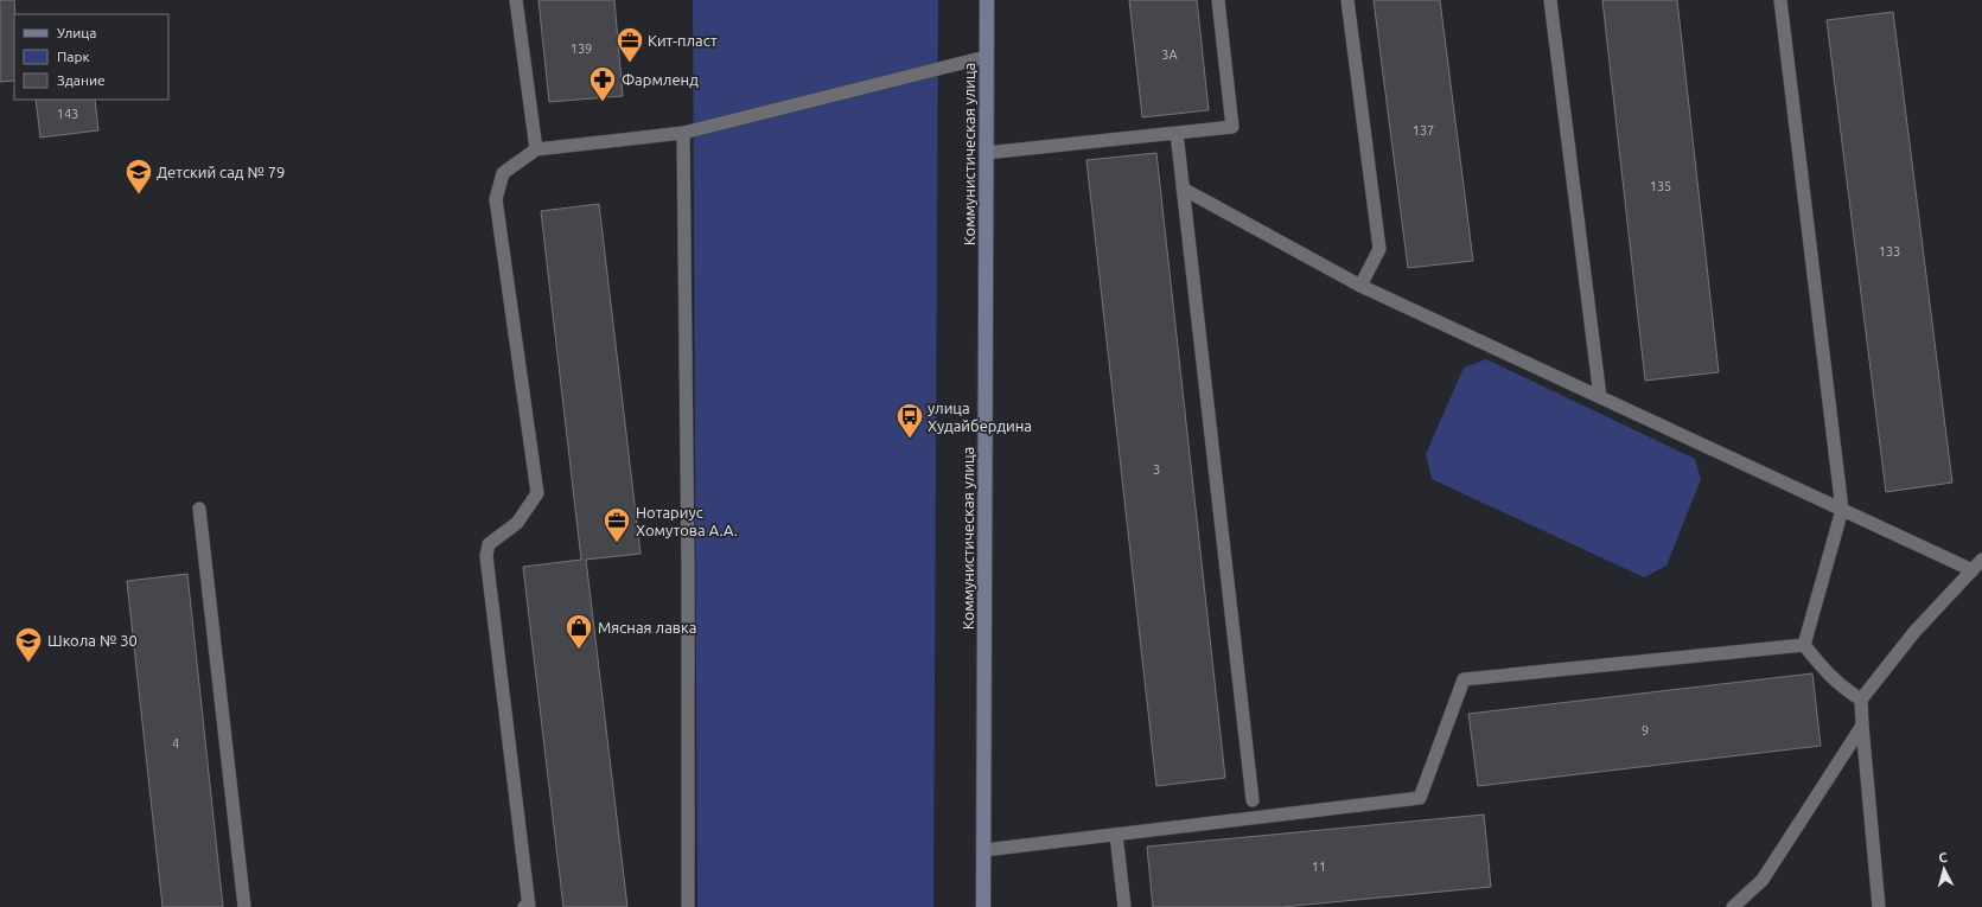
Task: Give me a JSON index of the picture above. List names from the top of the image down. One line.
{"streets":{"main road":["Коммунистическая улица"]},"places":{"office":["Кит-пласт","Нотариус Хомутова А.А."],"pharmacy":["Фармленд"],"school or university":["Детский сад № 79","Школа № 30"],"bus stop":["улица Худайбердина"],"shop":["Мясная лавка"]},"house_numbers":["139","3А","143","137","135","133","3","9","4","11"],"legend":["Улица","Парк","Здание"],"north":"top"}
